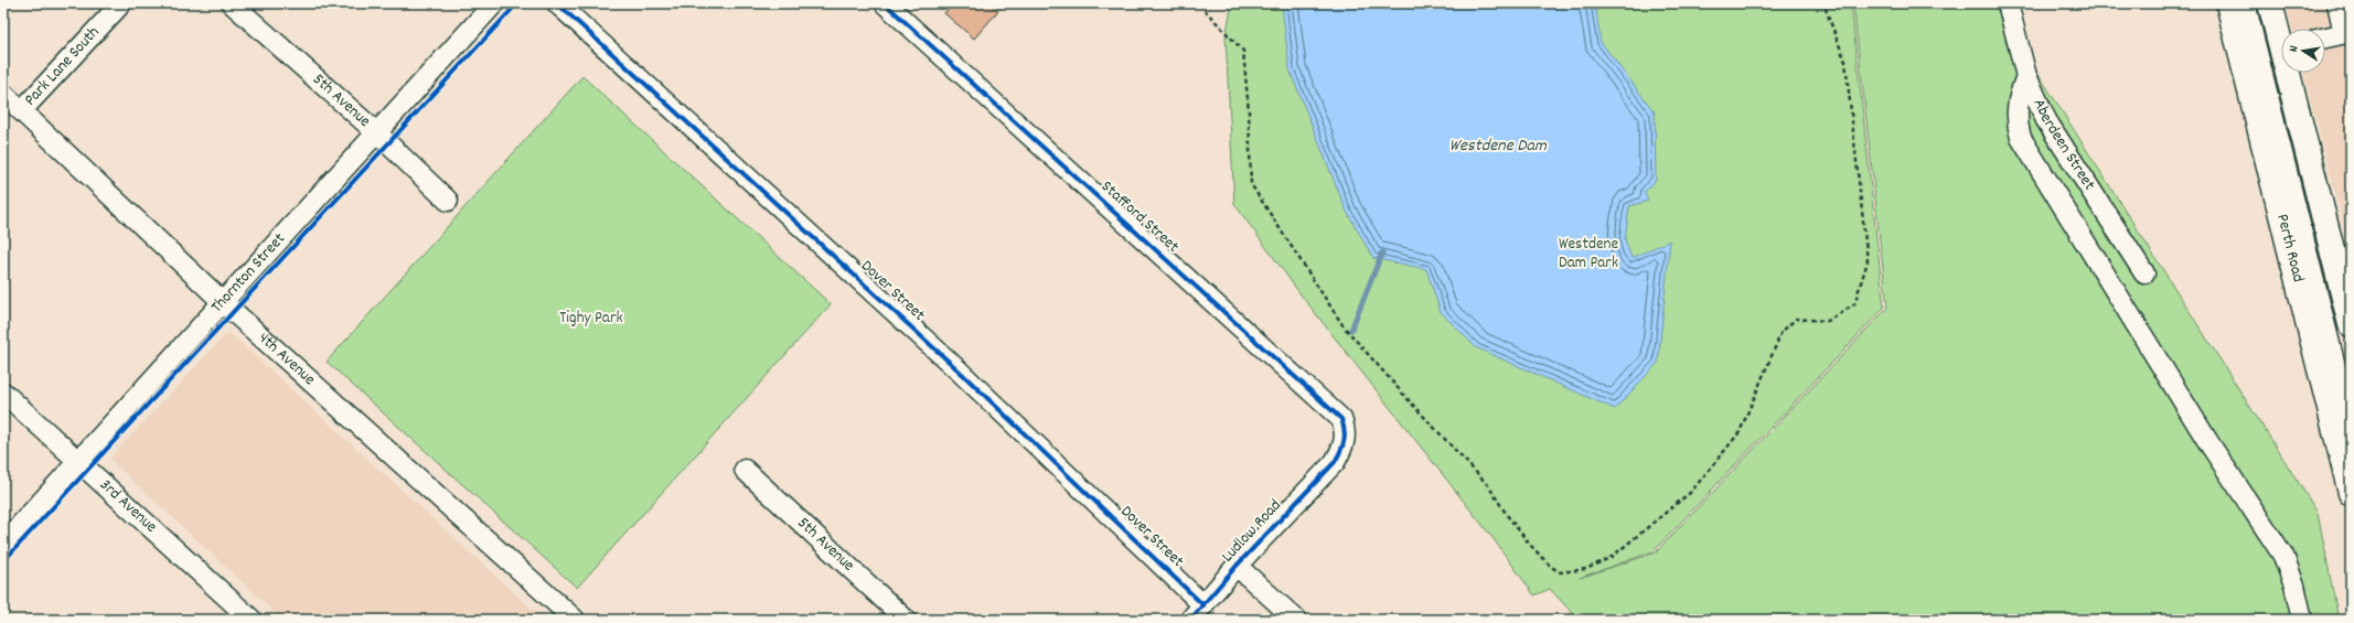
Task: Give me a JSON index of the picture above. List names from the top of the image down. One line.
{"streets":{"main road":["Perth Road"],"street":["Park Lane South","5th Avenue","Aberdeen Street","Stafford Street","Thornton Street","Dover Street","4th Avenue","3rd Avenue","Ludlow Road"]},"crossings":[["Park Lane South","4th Avenue"],["5th Avenue","Thornton Street"],["Stafford Street","Ludlow Road"],["Thornton Street","4th Avenue"],["Thornton Street","3rd Avenue"],["Dover Street","Ludlow Road"]],"water":["Westdene Dam"],"parks":["Westdene Dam Park","Tighy Park"],"north":"left"}
